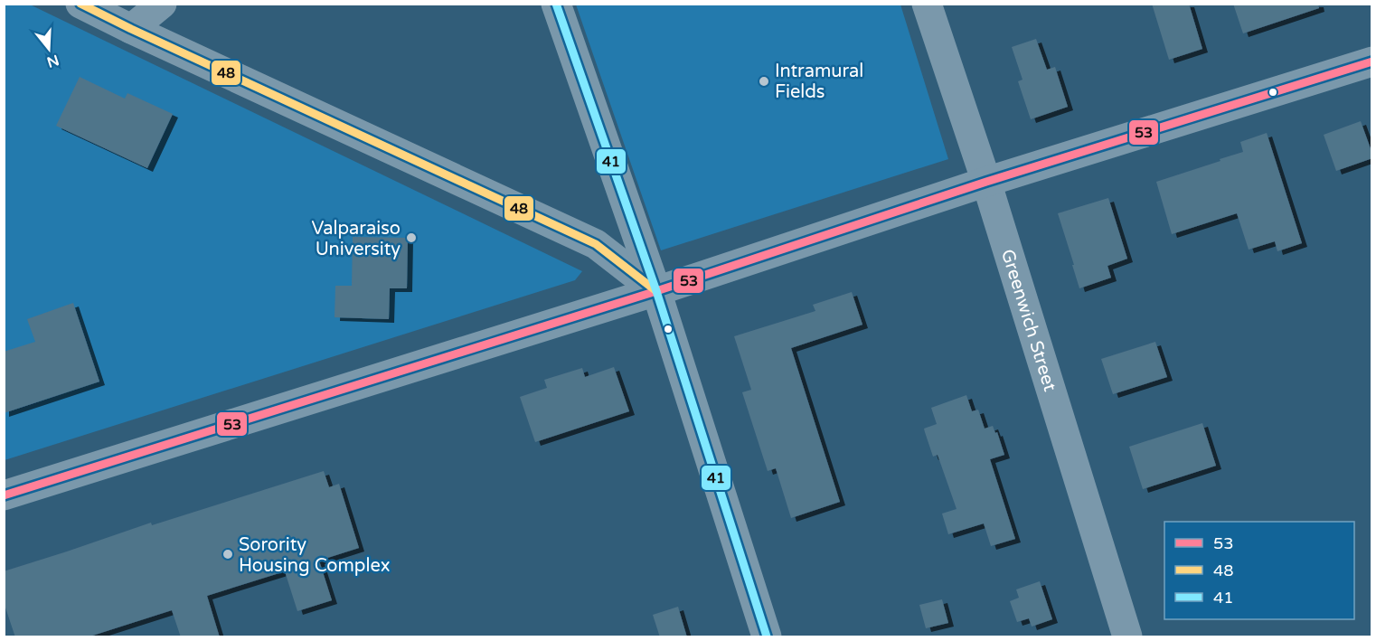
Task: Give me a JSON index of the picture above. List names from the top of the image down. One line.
{"streets":{"street":["Greenwich Street"]},"places":["Intramural Fields","Valparaiso University","Sorority Housing Complex"],"lines":["transit line 48","transit line 41","transit line 53"],"legend":["53","48","41"],"north":"bottom"}
